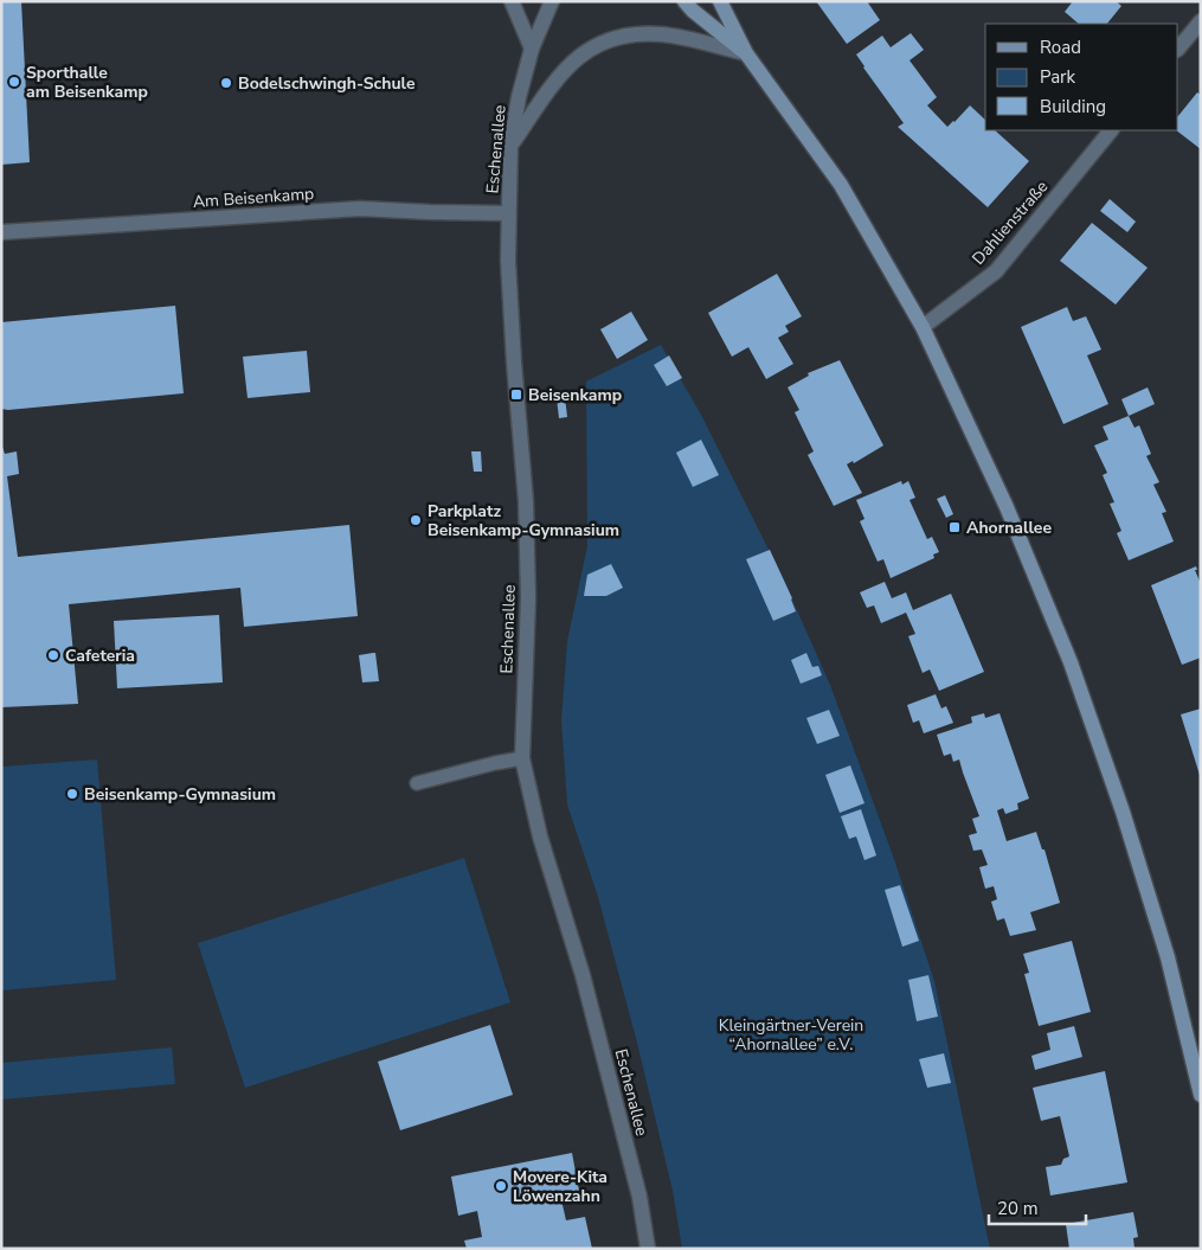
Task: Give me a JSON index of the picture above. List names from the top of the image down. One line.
{"streets":{"street":["Eschenallee","Am Beisenkamp","Dahlienstraße"]},"crossings":[["Eschenallee","Am Beisenkamp"]],"parks":["Kleingärtner-Verein “Ahornallee” e.V."],"places":{"other":["Sporthalle am Beisenkamp","Bodelschwingh-Schule","Parkplatz Beisenkamp-Gymnasium","Cafeteria","Beisenkamp-Gymnasium","Movere-Kita Löwenzahn"],"transit":["Beisenkamp","Ahornallee"]},"legend":["Road","Park","Building"],"scale_bar":"20 m"}
